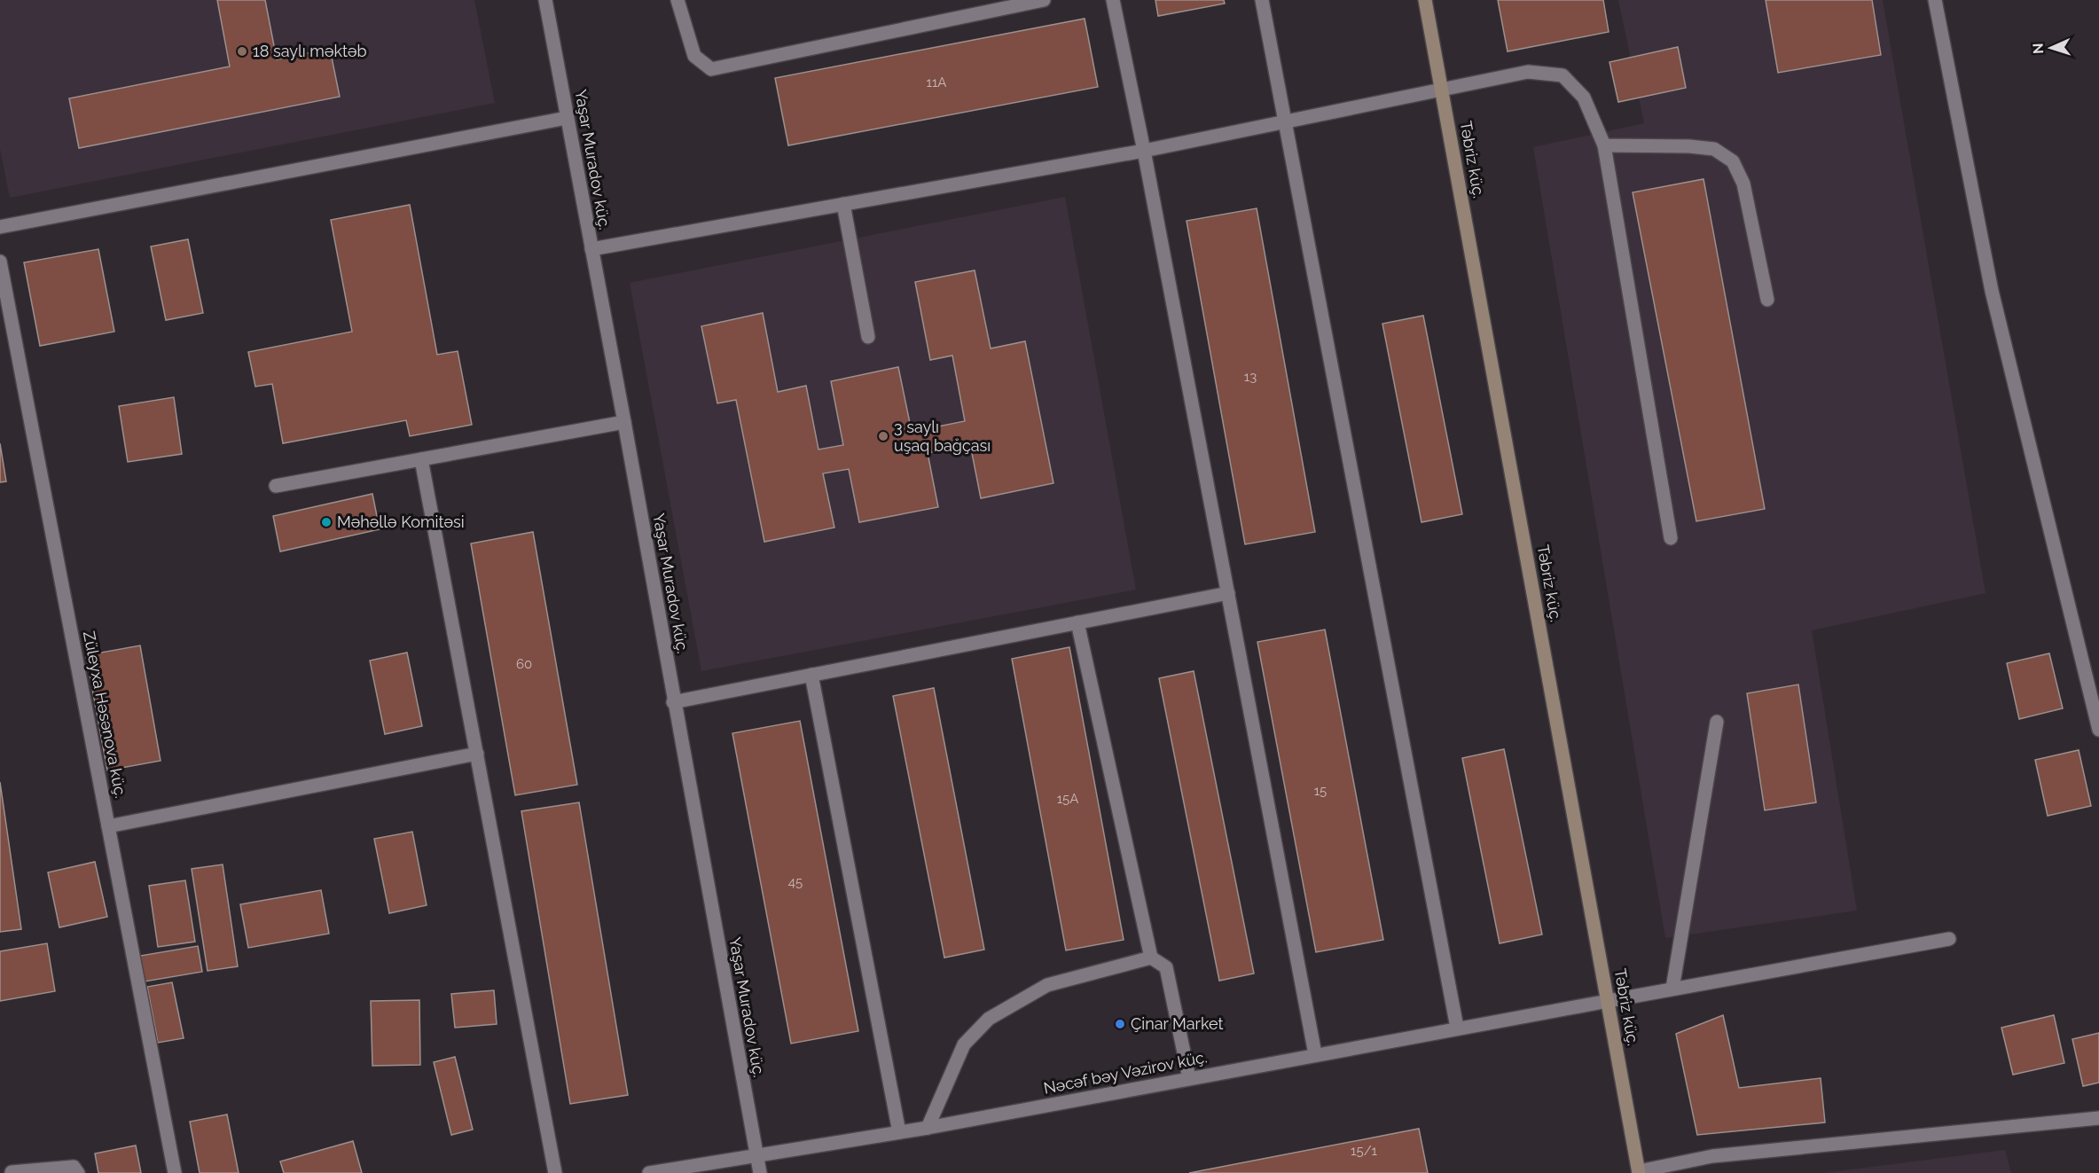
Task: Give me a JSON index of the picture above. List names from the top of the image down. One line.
{"streets":{"main road":["Təbriz küç."],"street":["Yaşar Muradov küç.","Züleyxa Həsənova küç.","Nəcəf bəy Vəzirov küç."]},"crossings":[["Yaşar Muradov küç.","Nəcəf bəy Vəzirov küç."],["Təbriz küç.","Nəcəf bəy Vəzirov küç."]],"places":["18 saylı məktəb","3 saylı uşaq bağçası","Məhəllə Komitəsi","Çinar Market"],"house_numbers":["11A","13","60","15","15A","45","15/1"],"north":"left"}
